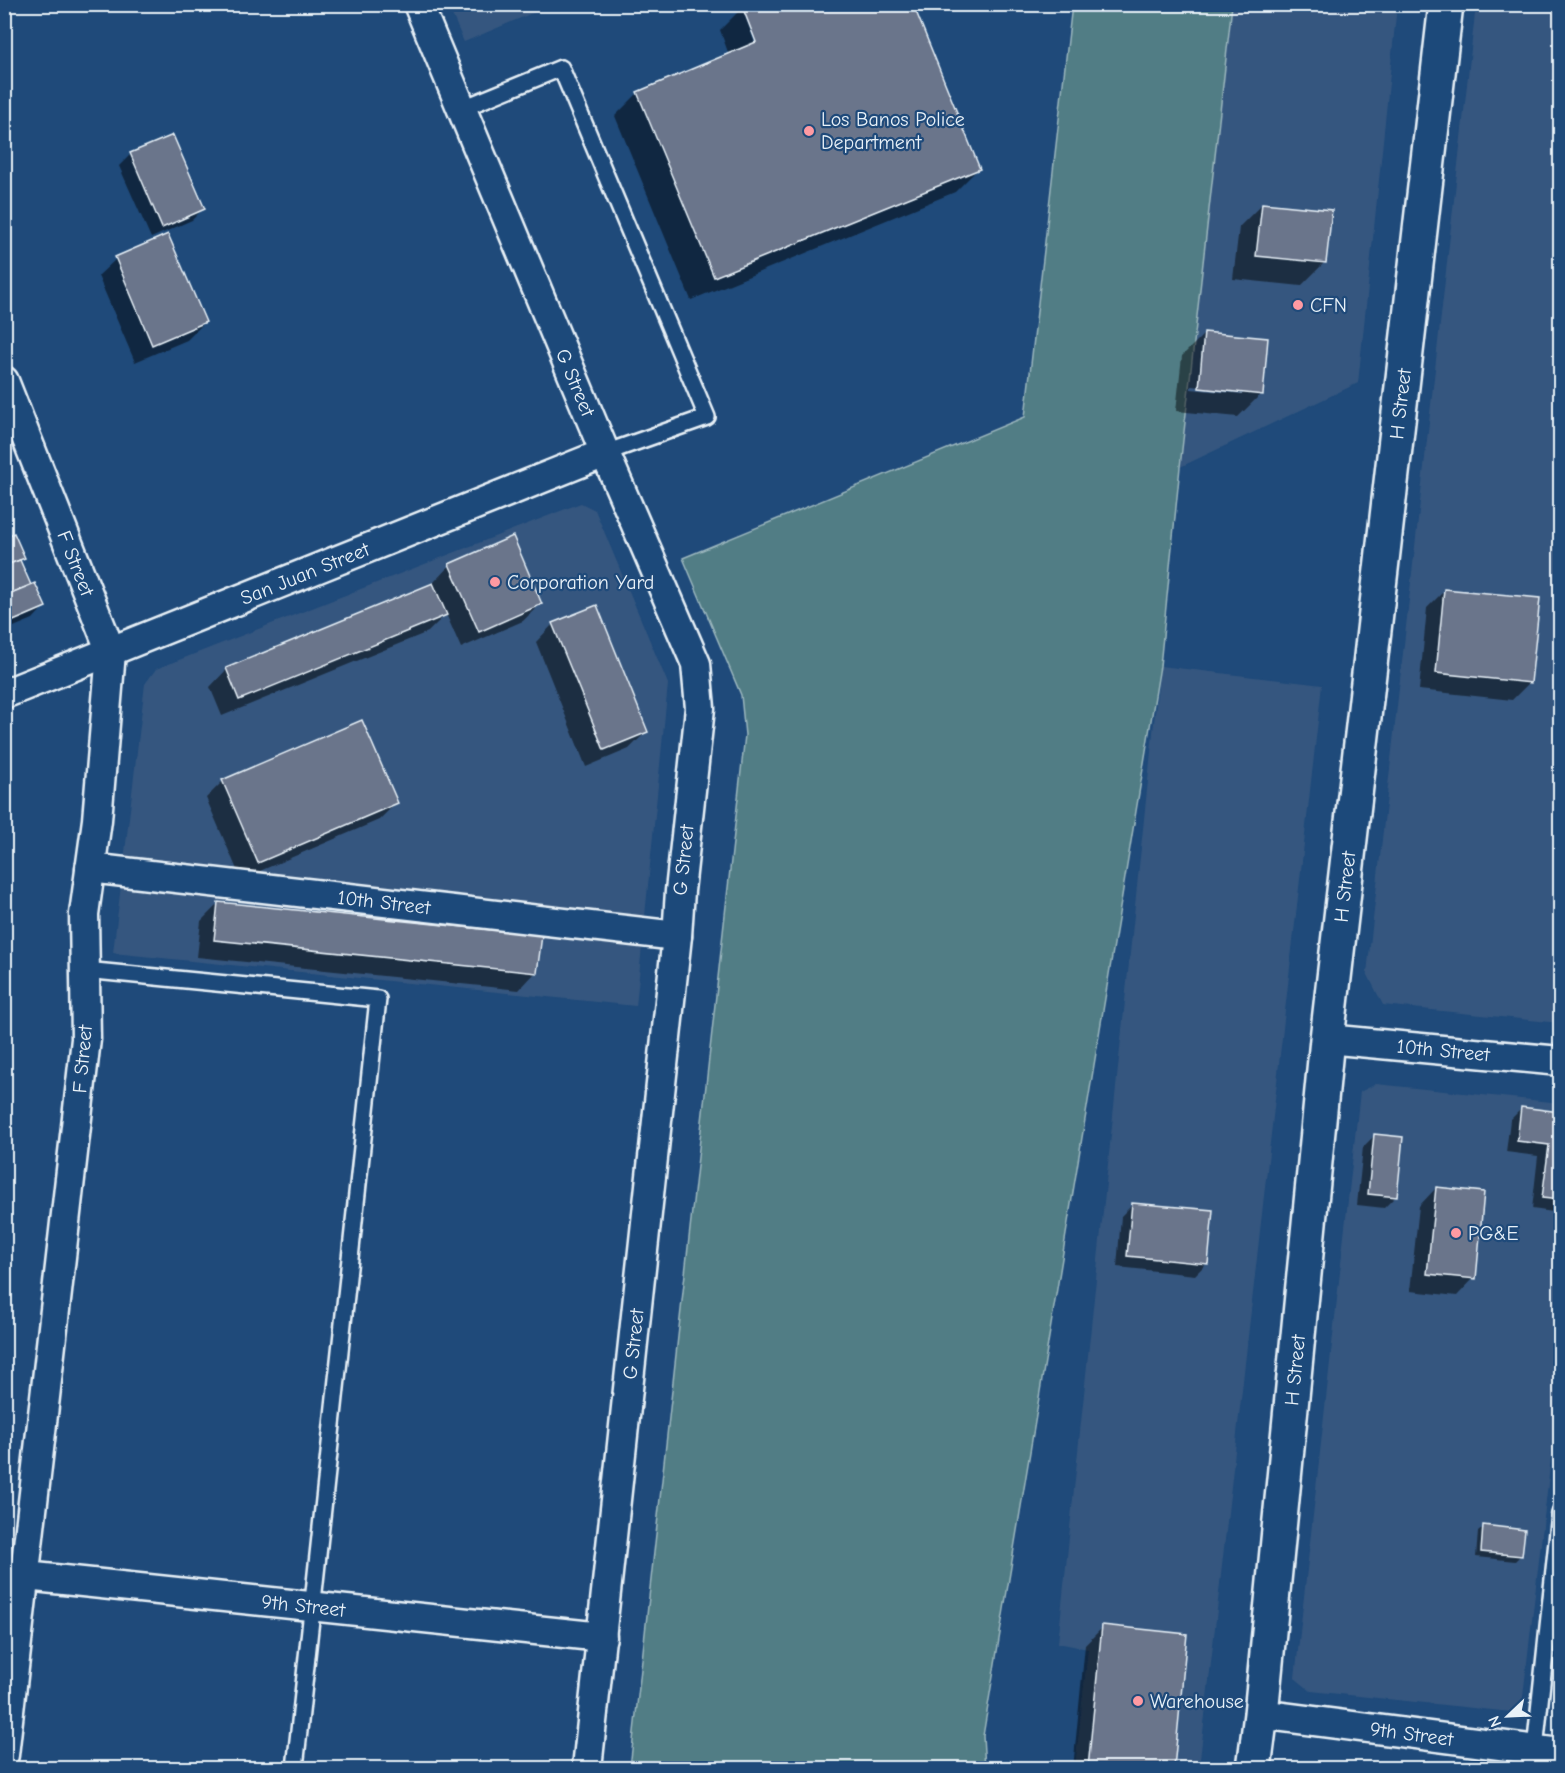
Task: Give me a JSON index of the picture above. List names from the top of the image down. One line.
{"streets":{"street":["G Street","H Street","F Street","San Juan Street","10th Street","9th Street"]},"crossings":[["G Street","San Juan Street"],["G Street","10th Street"],["G Street","9th Street"],["H Street","10th Street"],["H Street","9th Street"],["F Street","San Juan Street"],["F Street","10th Street"],["F Street","9th Street"]],"places":["Los Banos Police Department","CFN","Corporation Yard","PG&E","Warehouse"],"north":"bottom left"}
